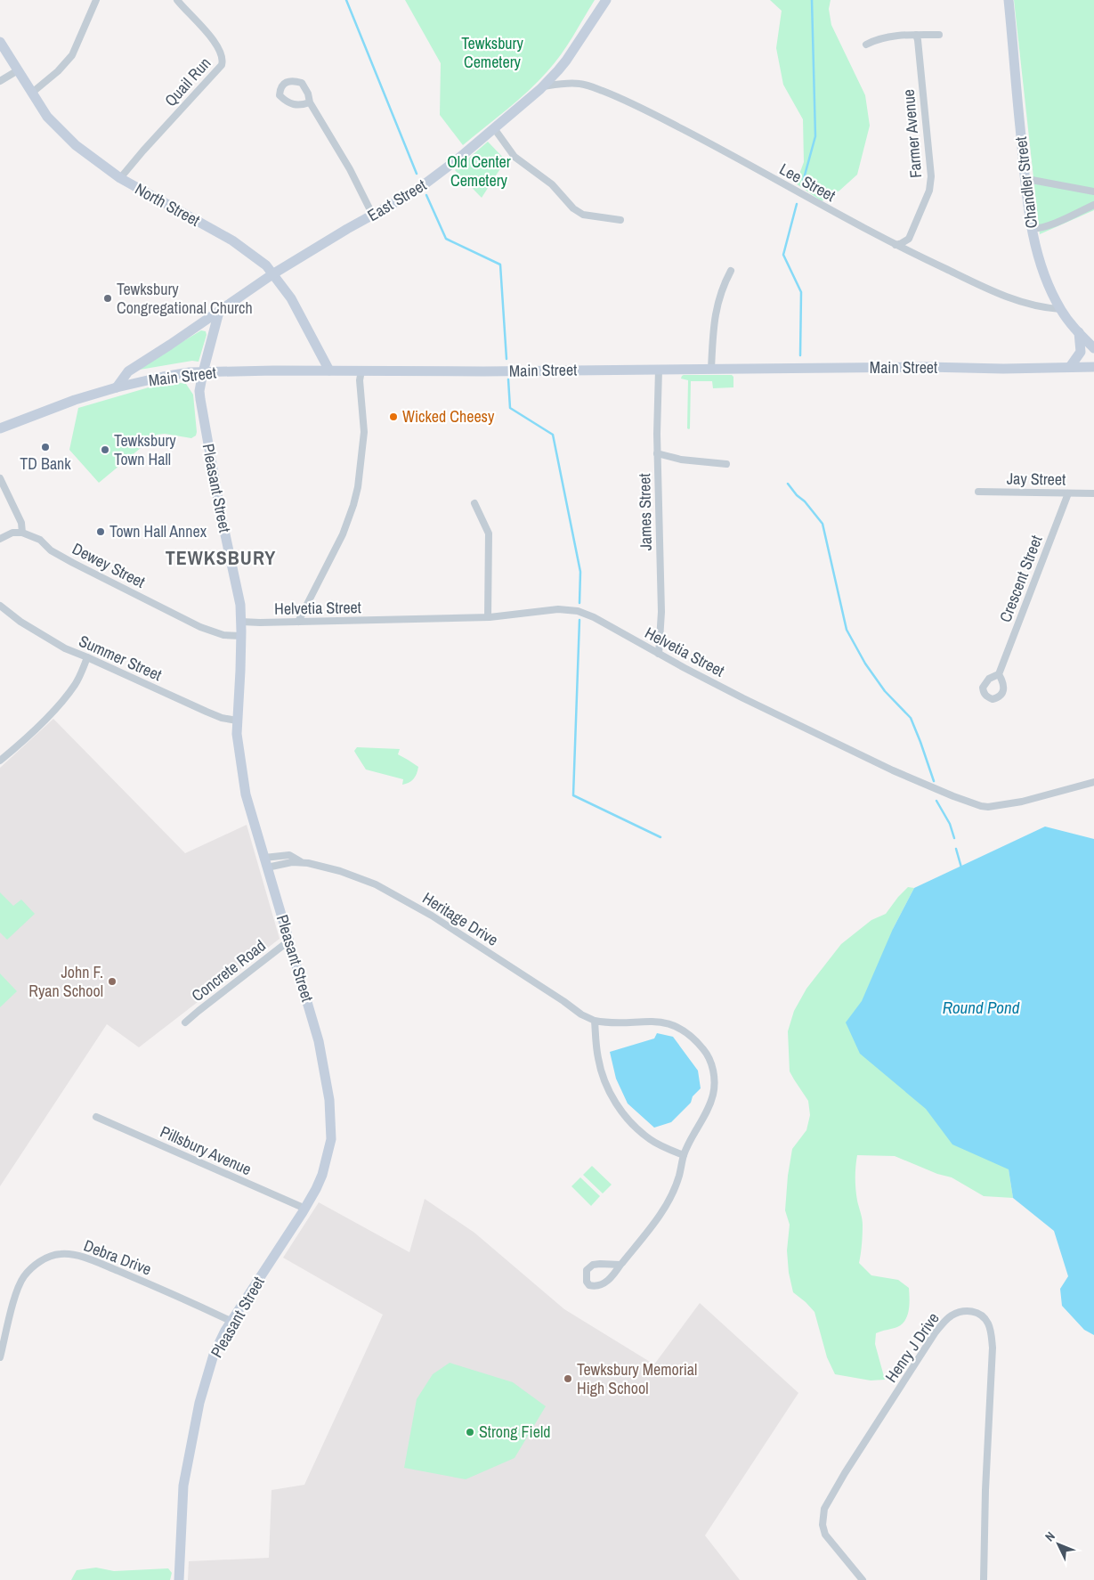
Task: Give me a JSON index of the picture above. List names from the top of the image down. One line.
{"streets":{"main road":["Chandler Street","East Street","North Street","Main Street","Pleasant Street"],"street":["Quail Run","Farmer Avenue","Lee Street","Jay Street","James Street","Dewey Street","Crescent Street","Helvetia Street","Summer Street","Heritage Drive","Concrete Road","Pillsbury Avenue","Debra Drive","Henry J Drive"]},"crossings":[["Quail Run","North Street"],["Farmer Avenue","Lee Street"],["Lee Street","Chandler Street"],["Lee Street","East Street"],["East Street","North Street"],["East Street","Main Street"],["East Street","Pleasant Street"],["North Street","Main Street"],["Main Street","Pleasant Street"],["Main Street","James Street"],["Jay Street","Crescent Street"],["Pleasant Street","Dewey Street"],["Pleasant Street","Helvetia Street"],["Pleasant Street","Summer Street"],["Pleasant Street","Heritage Drive"],["Pleasant Street","Concrete Road"],["Pleasant Street","Pillsbury Avenue"],["Pleasant Street","Debra Drive"],["James Street","Helvetia Street"]],"districts":["TEWKSBURY"],"water":["Round Pond"],"parks":["Tewksbury Cemetery","Old Center Cemetery"],"places":["Tewksbury Congregational Church","Wicked Cheesy","TD Bank","Tewksbury Town Hall","Town Hall Annex","John F. Ryan School","Tewksbury Memorial High School","Strong Field"],"north":"top left"}
